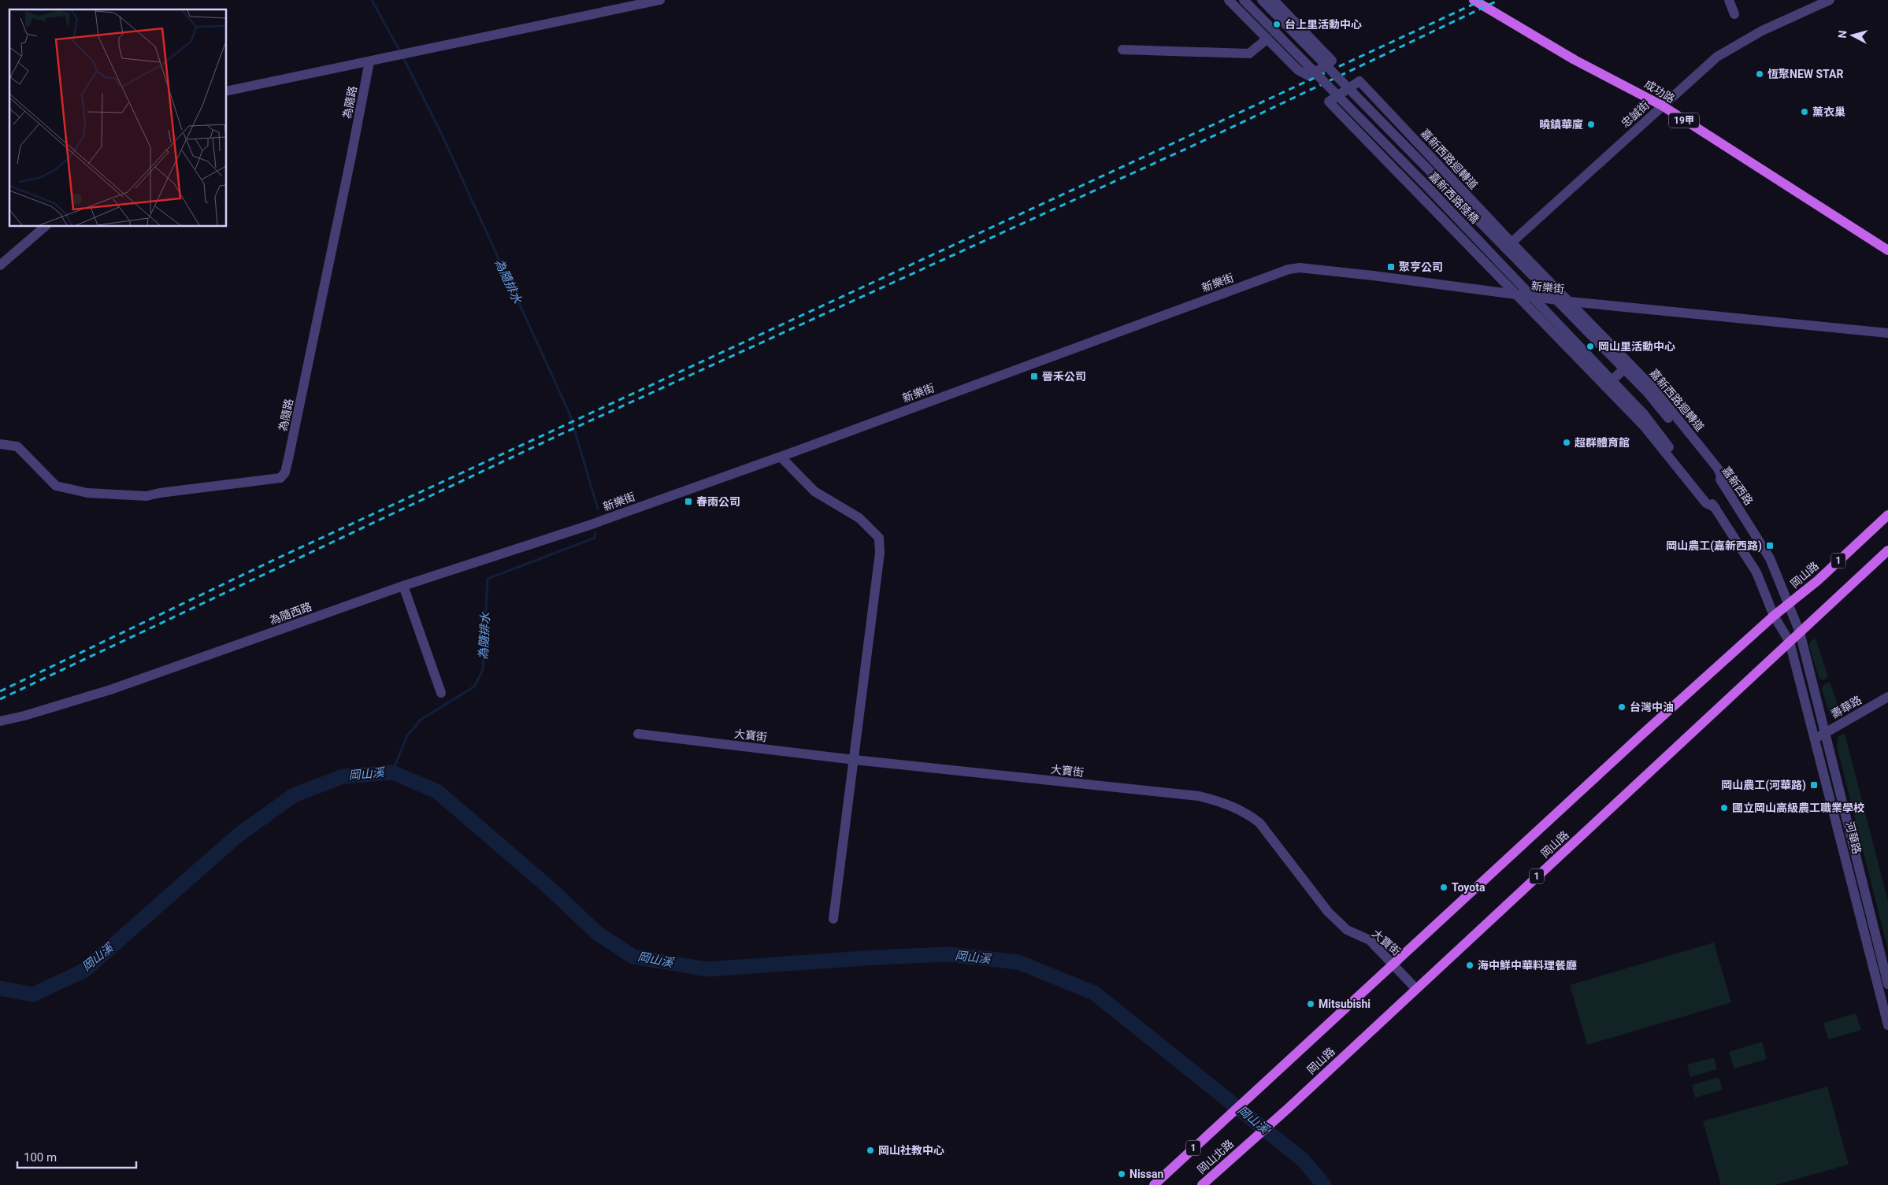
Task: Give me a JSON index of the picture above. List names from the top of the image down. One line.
{"streets":{"main road":["成功路","19甲","1","岡山路","岡山北路"],"street":["為隨路","忠誠街","嘉新西路迴轉道","嘉新西路陸橋","新樂街","嘉新西路","為隨西路","壽華路","大寶街","河華路"]},"crossings":[["成功路","忠誠街"],["忠誠街","嘉新西路迴轉道"],["嘉新西路迴轉道","新樂街"],["嘉新西路迴轉道","嘉新西路"],["嘉新西路陸橋","嘉新西路"],["新樂街","為隨西路"],["嘉新西路","1"],["嘉新西路","岡山路"],["嘉新西路","河華路"],["1","岡山路"],["1","河華路"],["岡山路","大寶街"],["岡山路","河華路"],["岡山路","岡山北路"],["壽華路","河華路"]],"water":["為隨排水","岡山溪"],"places":{"other":["台上里活動中心","恆聚NEW STAR","薰衣巢","曉鎮華廈","岡山里活動中心","超群體育館","台灣中油","國立岡山高級農工職業學校","Toyota","海中鮮中華料理餐廳","Mitsubishi","岡山社教中心","Nissan"],"transit":["聚亨公司","晉禾公司","春雨公司","岡山農工(嘉新西路)","岡山農工(河華路)"]},"scale_bar":"100 m","north":"left"}
